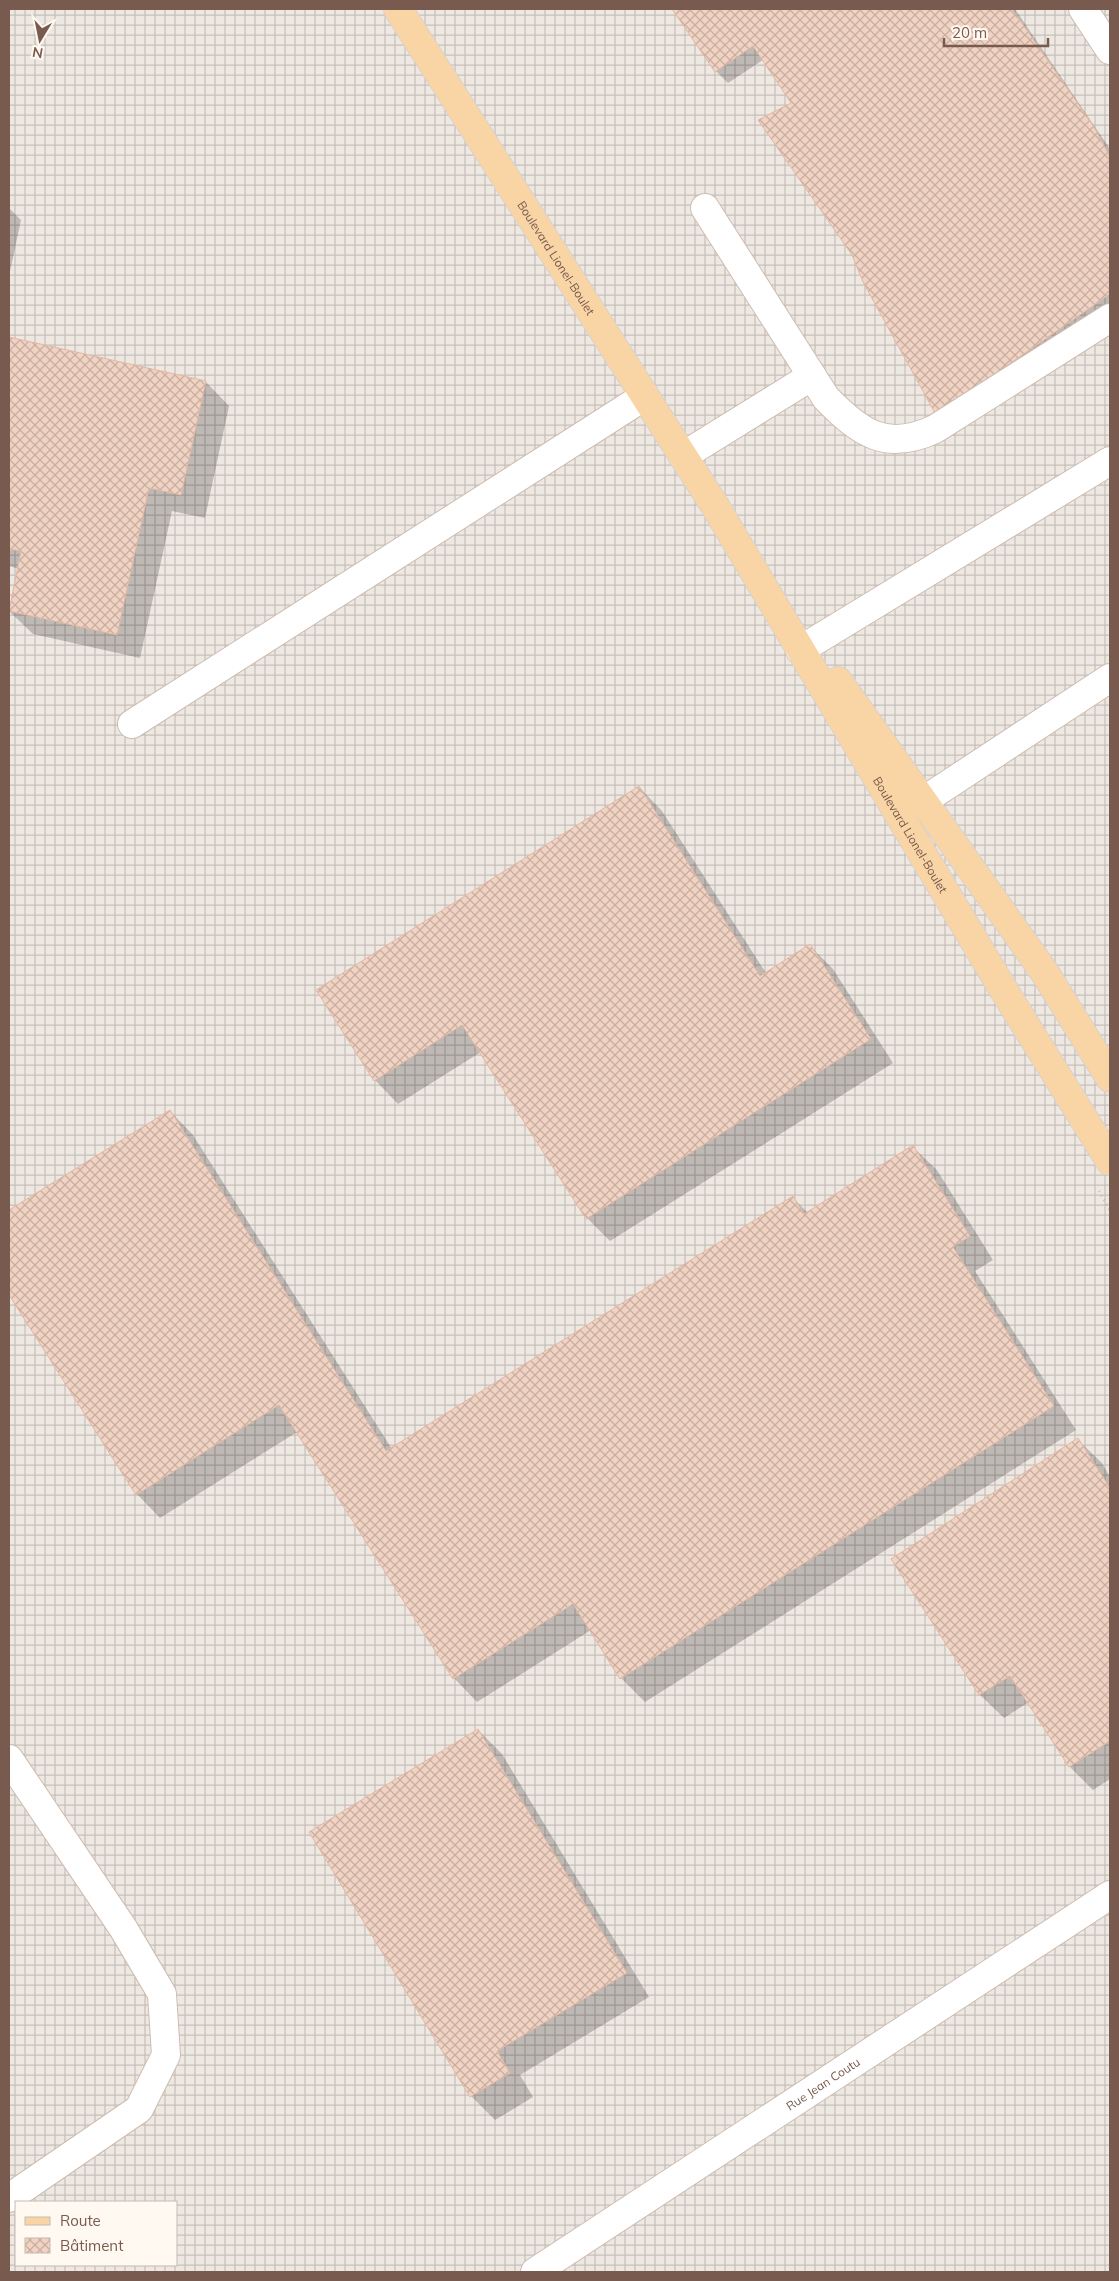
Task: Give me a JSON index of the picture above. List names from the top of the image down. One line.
{"streets":{"main road":["Boulevard Lionel-Boulet"],"street":["Rue Jean Coutu"]},"legend":["Route","Bâtiment"],"scale_bar":"20 m","north":"bottom"}
